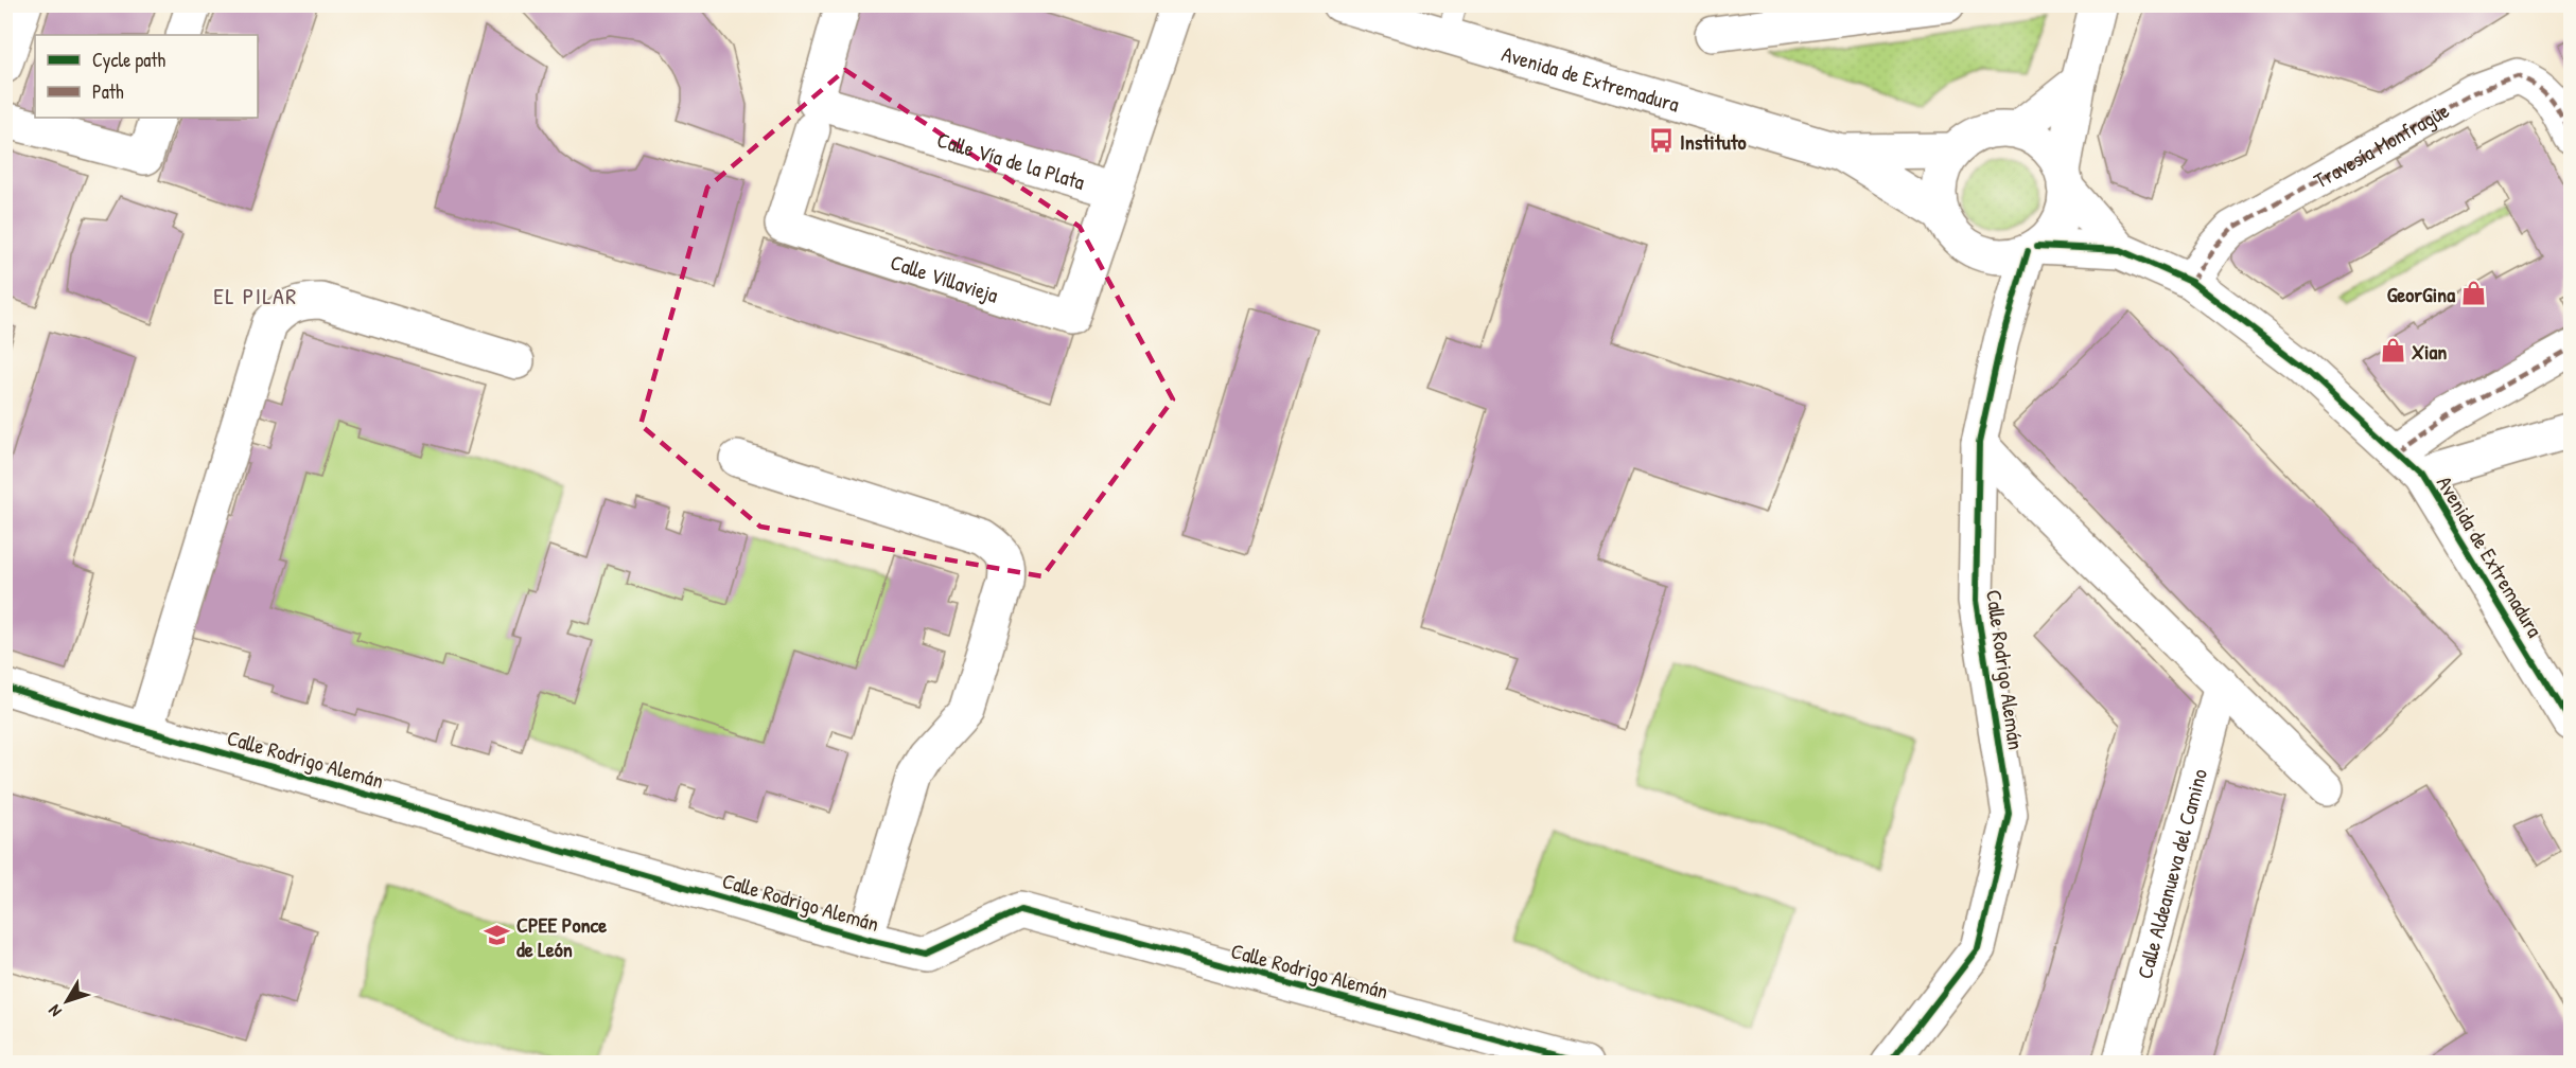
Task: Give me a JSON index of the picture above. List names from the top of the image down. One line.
{"streets":{"street":["Avenida de Extremadura","Travesía Monfragüe","Calle Vía de la Plata","Calle Villavieja","Calle Rodrigo Alemán","Calle Aldeanueva del Camino"]},"crossings":[["Avenida de Extremadura","Travesía Monfragüe"],["Avenida de Extremadura","Calle Rodrigo Alemán"],["Calle Vía de la Plata","Calle Villavieja"]],"districts":["EL PILAR"],"places":{"bus stop":["Instituto"],"shop":["GeorGina","Xian"],"school or university":["CPEE Ponce de León"]},"legend":["Cycle path","Path"],"north":"bottom left"}
